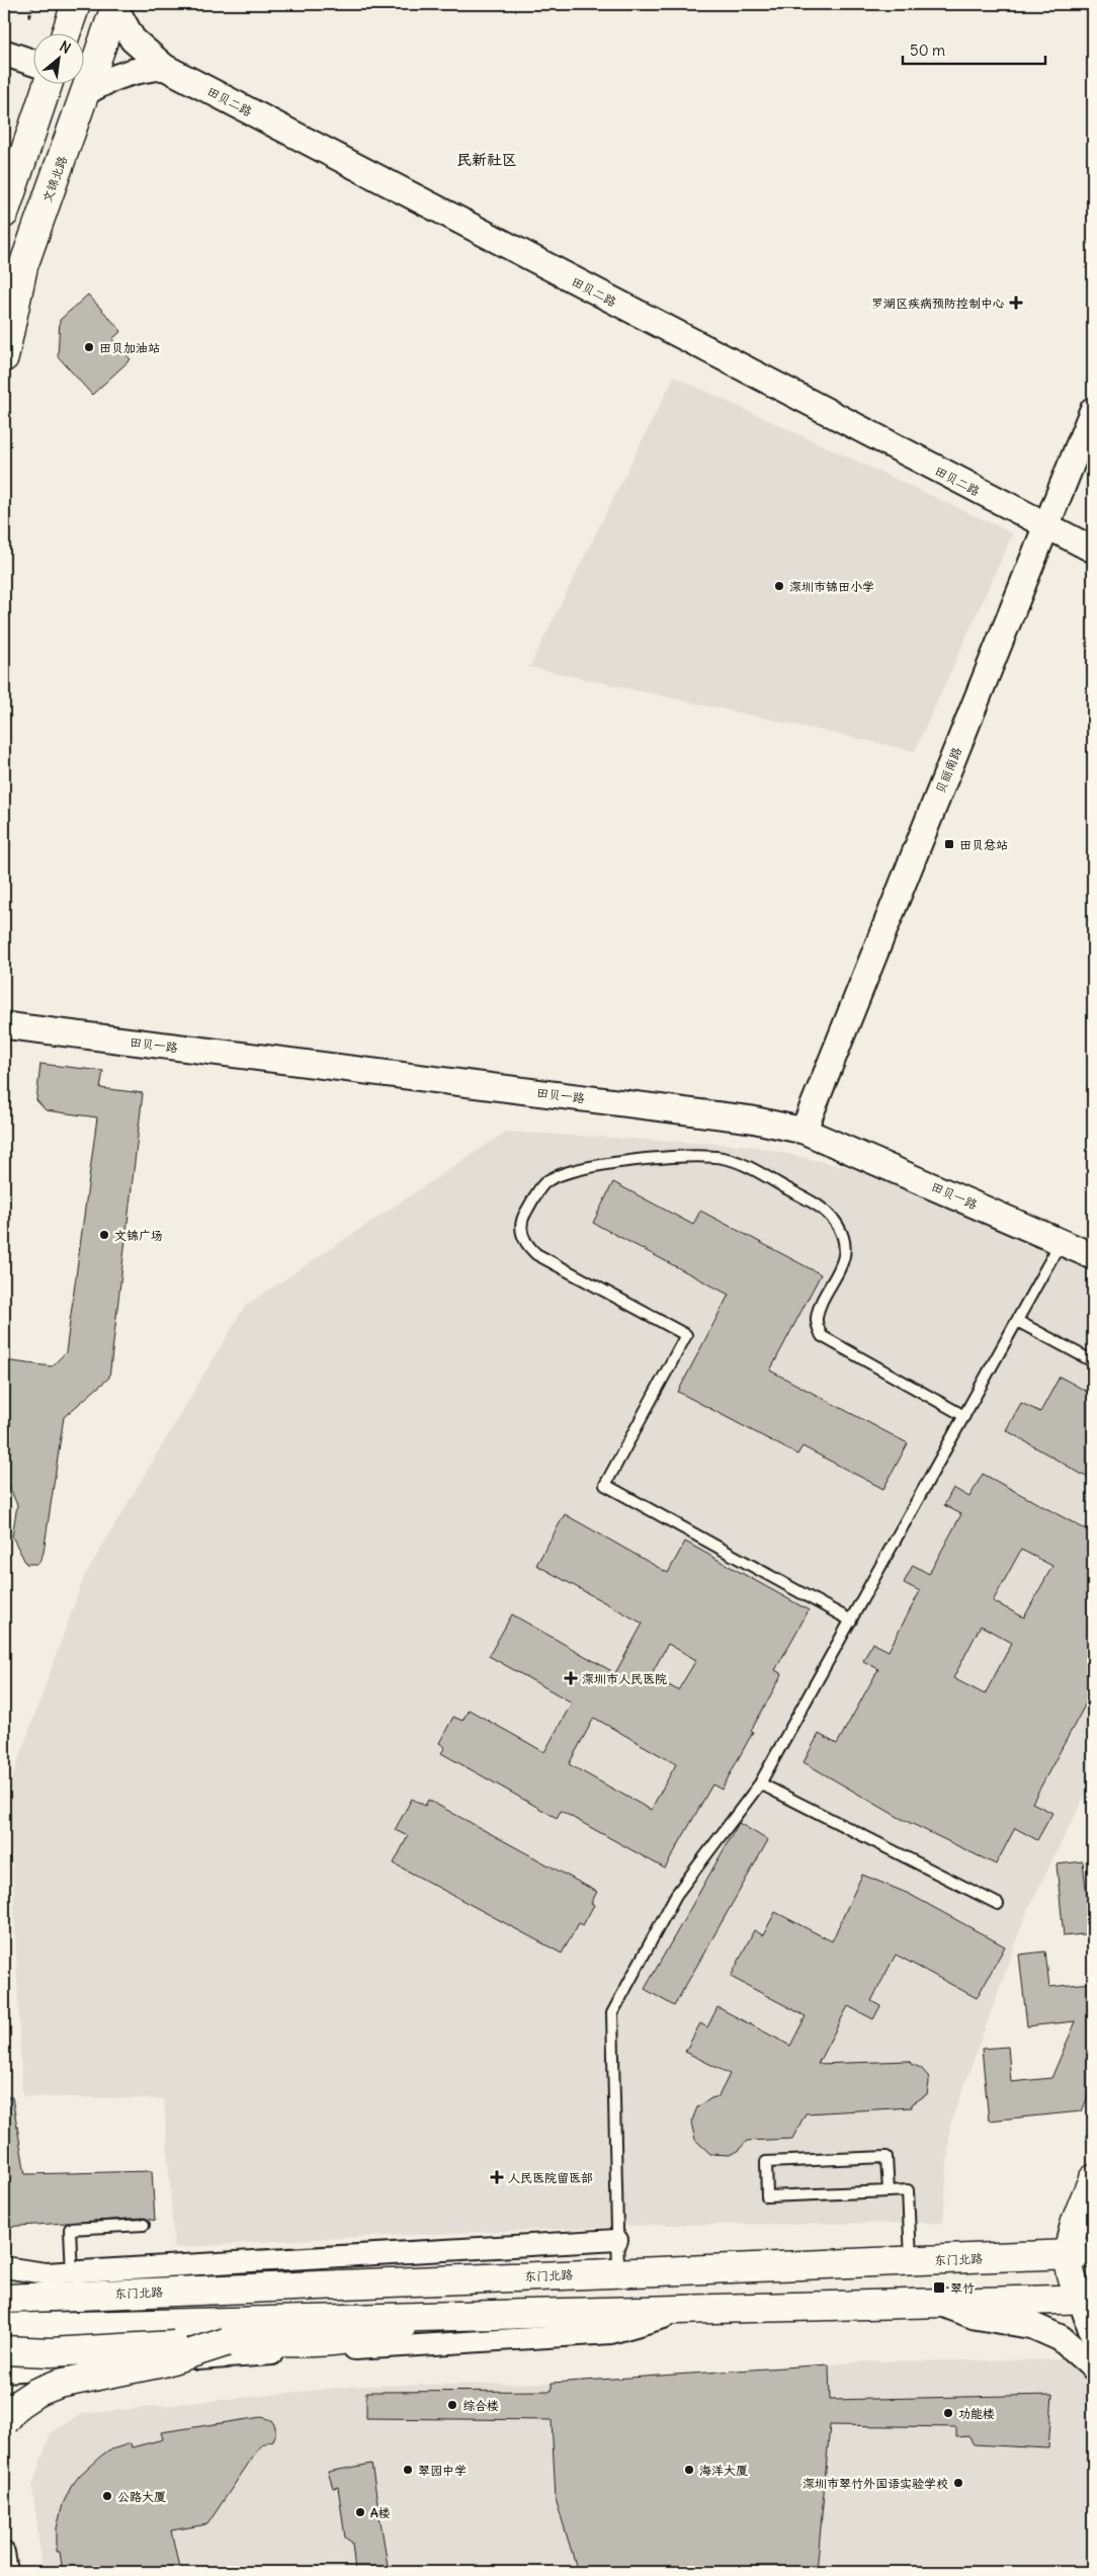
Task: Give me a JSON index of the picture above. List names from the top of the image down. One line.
{"streets":{"main road":["文锦北路","东门北路"],"street":["田贝二路","贝丽南路","田贝一路"]},"crossings":[["田贝二路","文锦北路"],["田贝二路","贝丽南路"],["贝丽南路","田贝一路"]],"districts":["民新社区"],"places":{"health":["罗湖区疾病预防控制中心","深圳市人民医院","人民医院留医部"],"other":["田贝加油站","深圳市锦田小学","文锦广场","综合楼","功能楼","翠园中学","海洋大厦","深圳市翠竹外国语实验学校","公路大厦","A楼"],"transit":["田贝总站","翠竹"]},"scale_bar":"50 m","north":"top right"}
